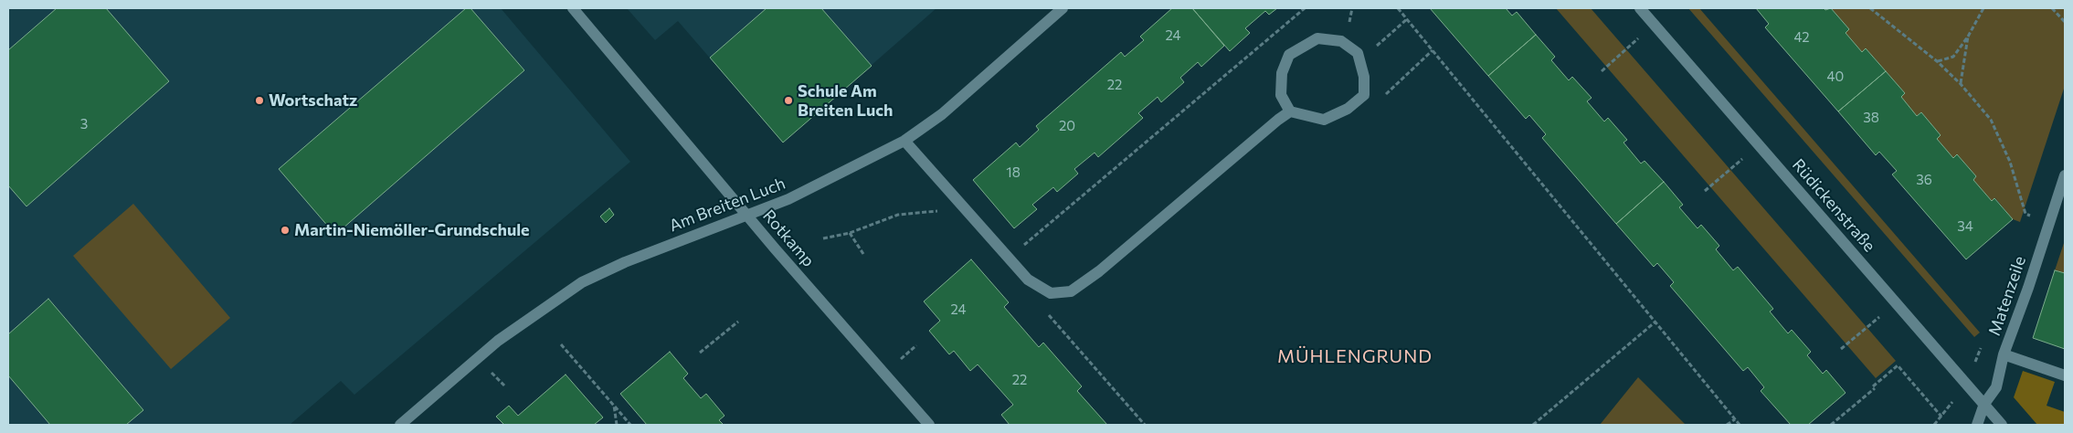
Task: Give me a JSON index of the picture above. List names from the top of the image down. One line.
{"streets":{"street":["Am Breiten Luch","Rüdickenstraße","Rotkamp","Matenzeile"]},"crossings":[["Am Breiten Luch","Rotkamp"],["Rüdickenstraße","Matenzeile"]],"districts":["MÜHLENGRUND"],"places":["Wortschatz","Schule Am Breiten Luch","Martin-Niemöller-Grundschule"],"house_numbers":["24","42","40","22","38","3","20","18","36","34","24","22"]}
